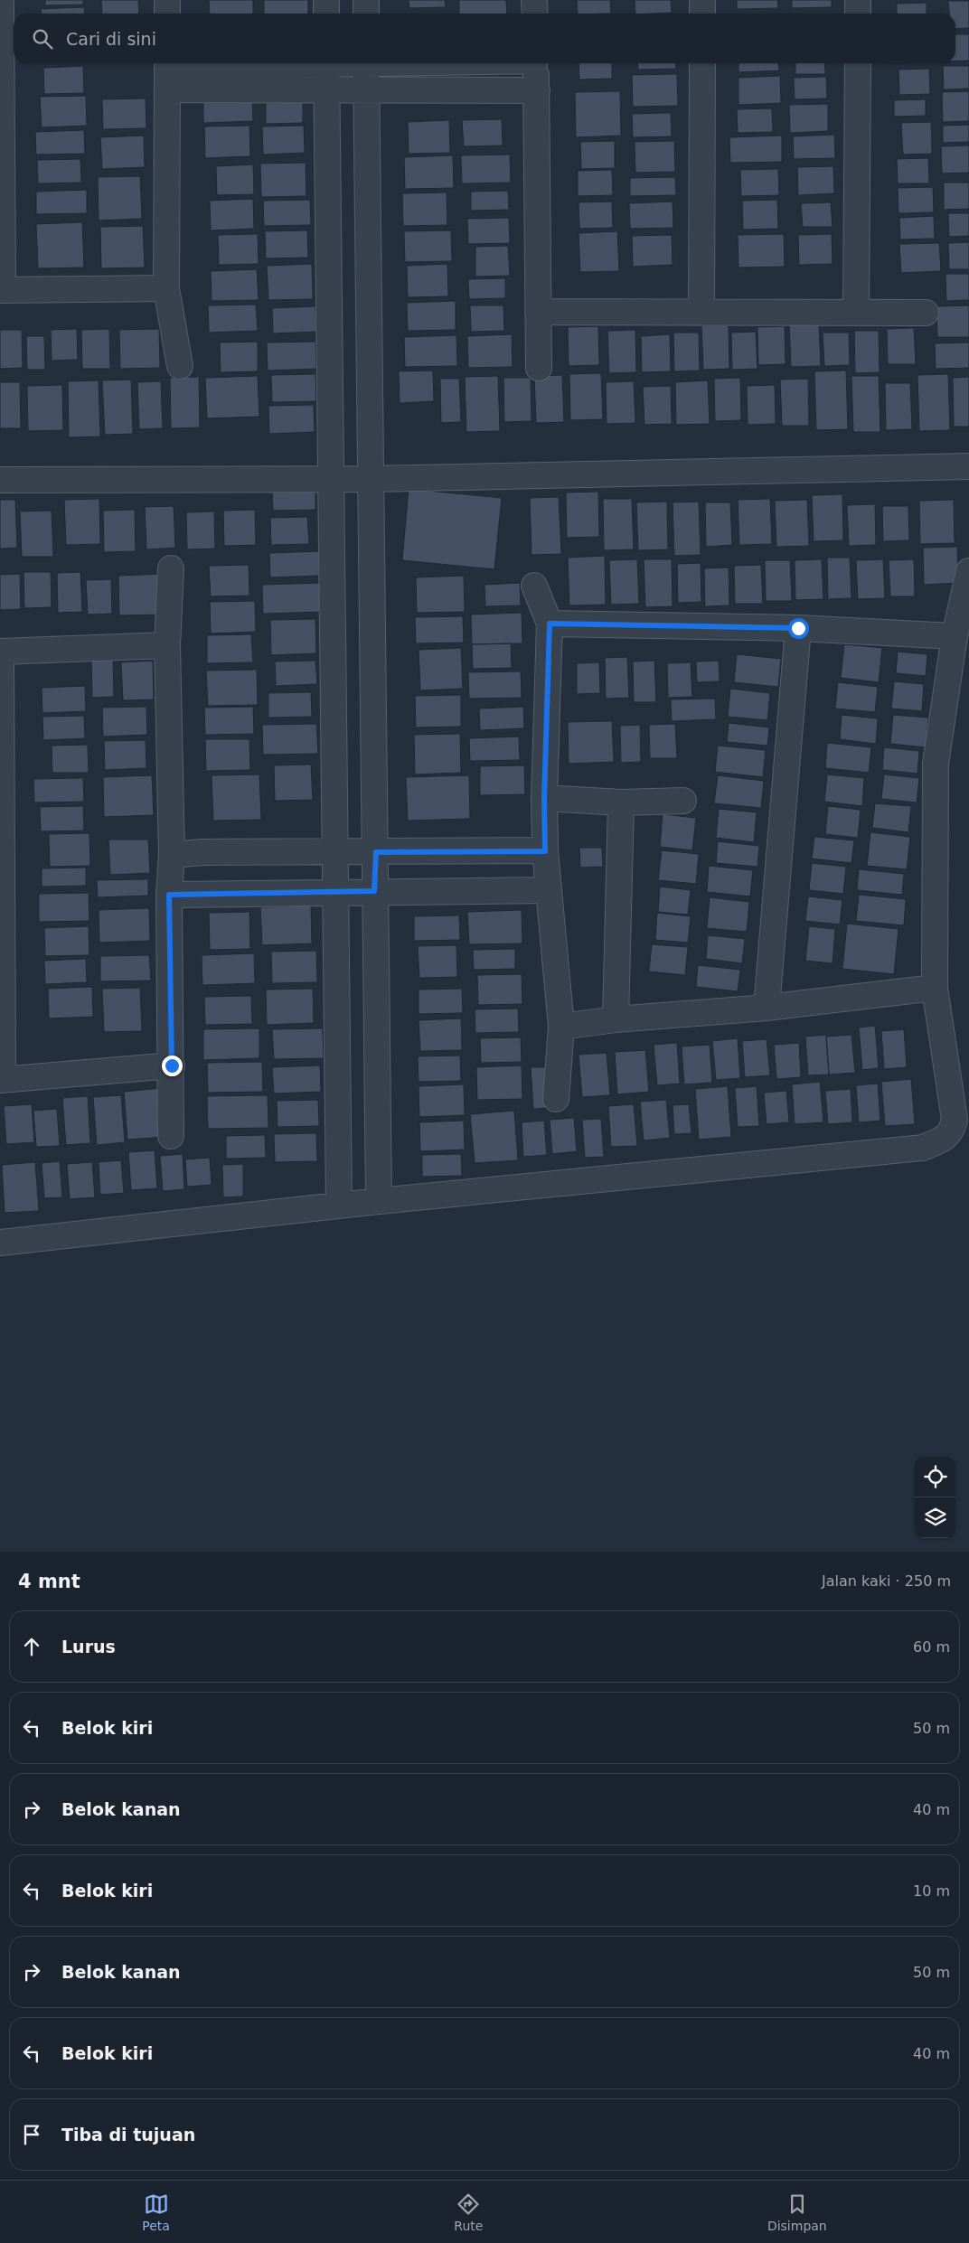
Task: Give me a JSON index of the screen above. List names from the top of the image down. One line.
{"page":{"search":"Cari di sini","heading":["4 mnt","Jalan kaki · 250 m"],"list":[["Lurus","60 m"],["Belok kiri","50 m"],["Belok kanan","40 m"],["Belok kiri","10 m"],["Belok kanan","50 m"],["Belok kiri","40 m"],"Tiba di tujuan"],"nav":["Peta","Rute","Disimpan"]}}
